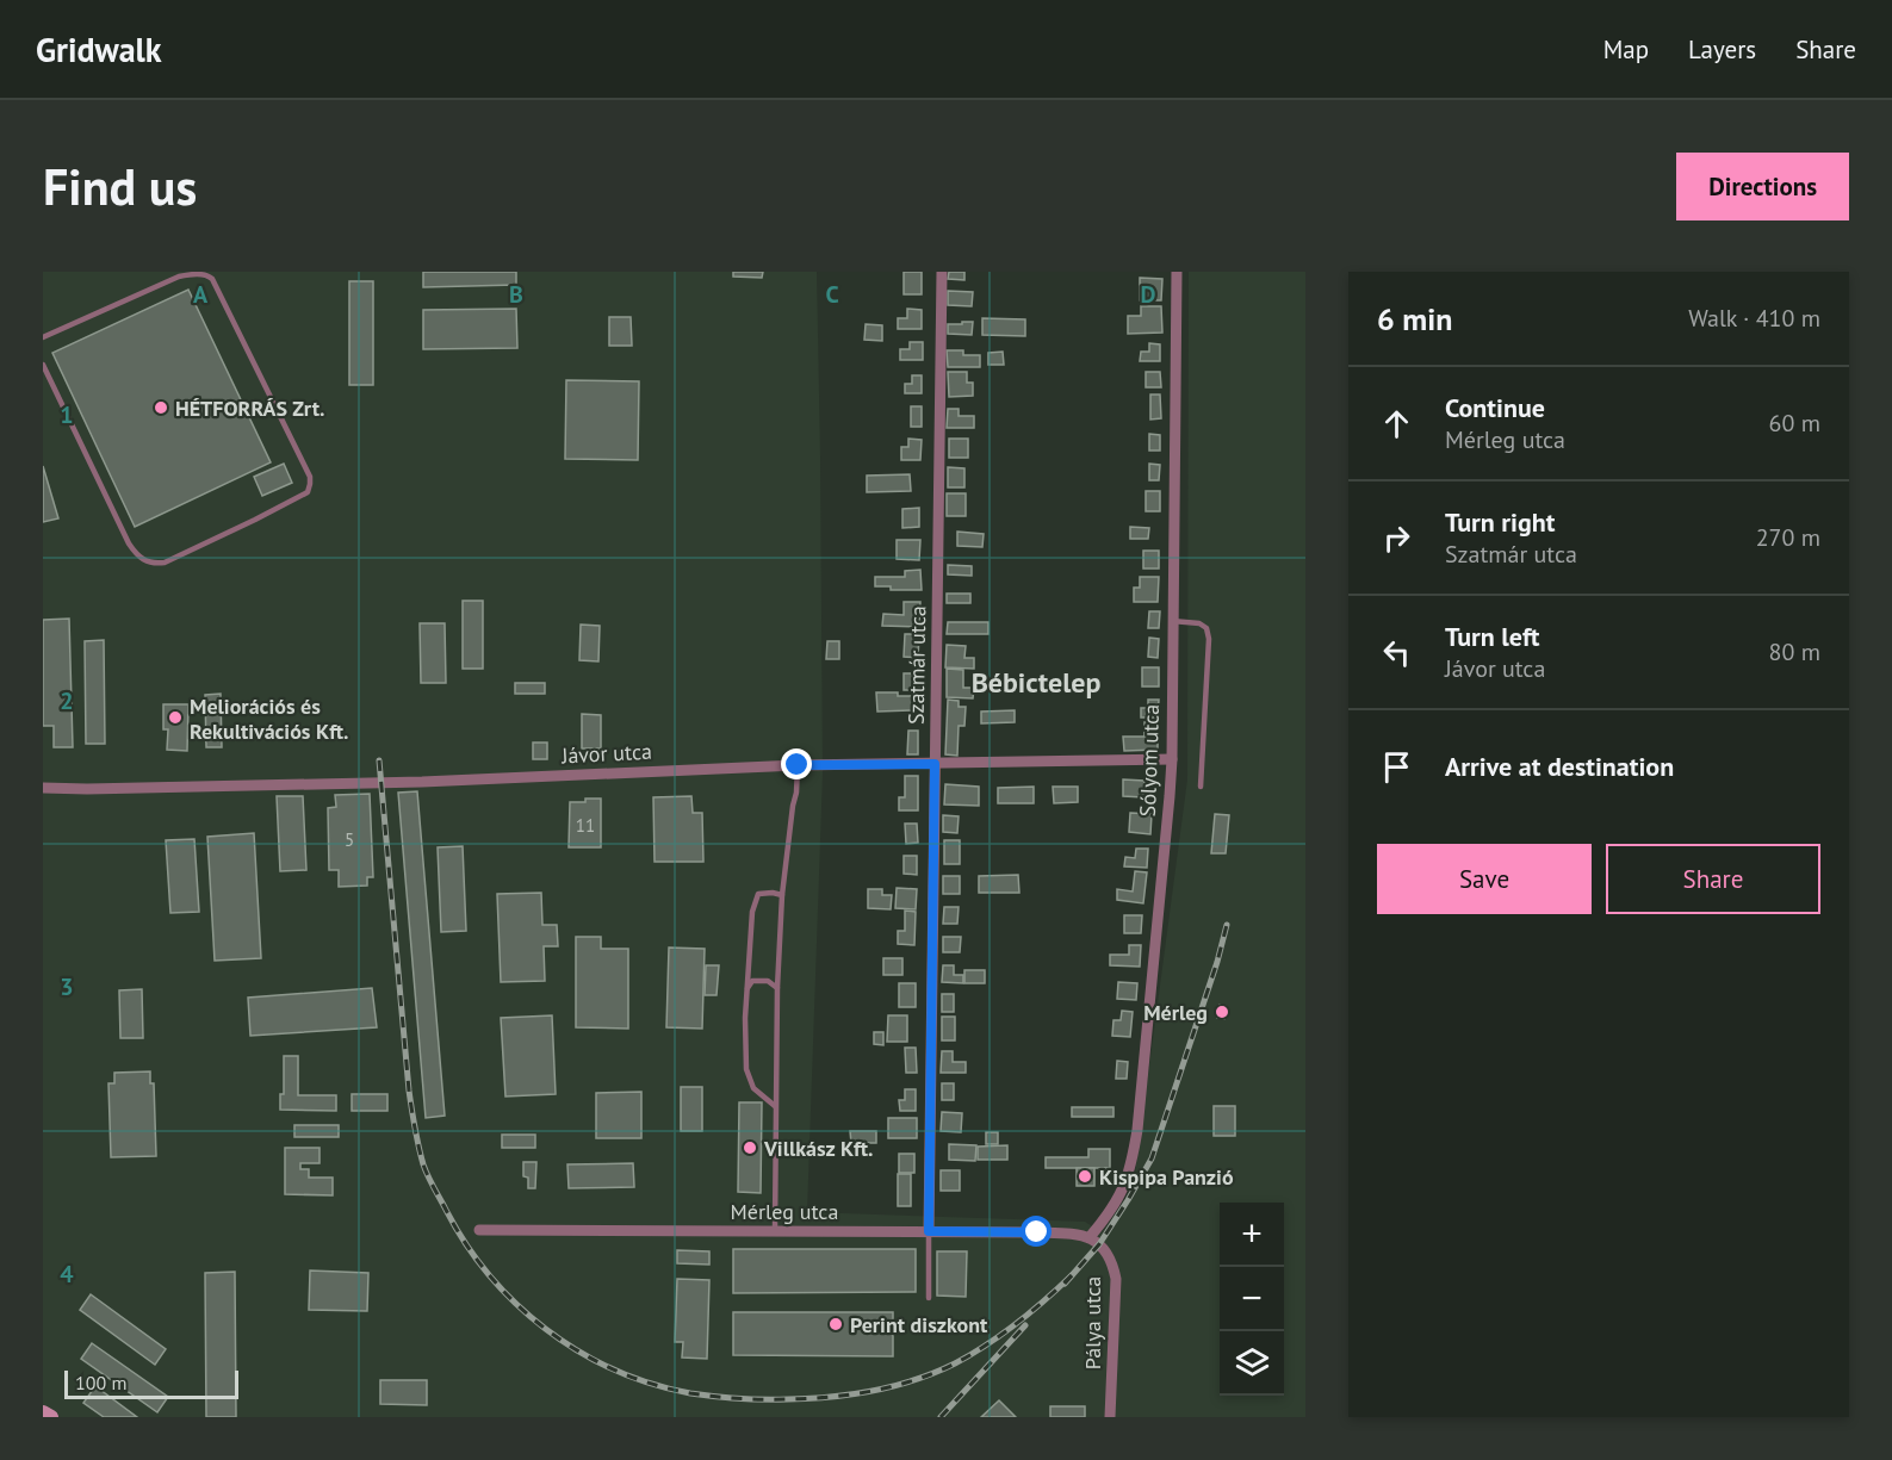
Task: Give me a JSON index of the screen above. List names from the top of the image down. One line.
{"streets":{"street":["Szatmár utca","Jávor utca","Sólyom utca","Mérleg utca","Pálya utca"]},"crossings":[["Szatmár utca","Jávor utca"],["Szatmár utca","Mérleg utca"],["Jávor utca","Sólyom utca"],["Sólyom utca","Mérleg utca"],["Sólyom utca","Pálya utca"],["Mérleg utca","Pálya utca"]],"districts":["Bébictelep"],"places":["HÉTFORRÁS Zrt.","Meliorációs és Rekultivációs Kft.","Mérleg","Villkász Kft.","Kispipa Panzió","Perint diszkont"],"house_numbers":["11","5"],"scale_bar":"100 m","page":{"header":"Gridwalk","nav":["Map","Layers","Share"],"buttons":["Directions",["Save","Share"]],"title":"Find us","heading":["6 min","Walk · 410 m"],"list":[["Continue","Mérleg utca","60 m"],["Turn right","Szatmár utca","270 m"],["Turn left","Jávor utca","80 m"],"Arrive at destination"],"map_buttons":["+","−"],"scale":"100 m"},"grid":{"columns":["A","B","C","D"],"rows":["1","2","3","4"]}}
